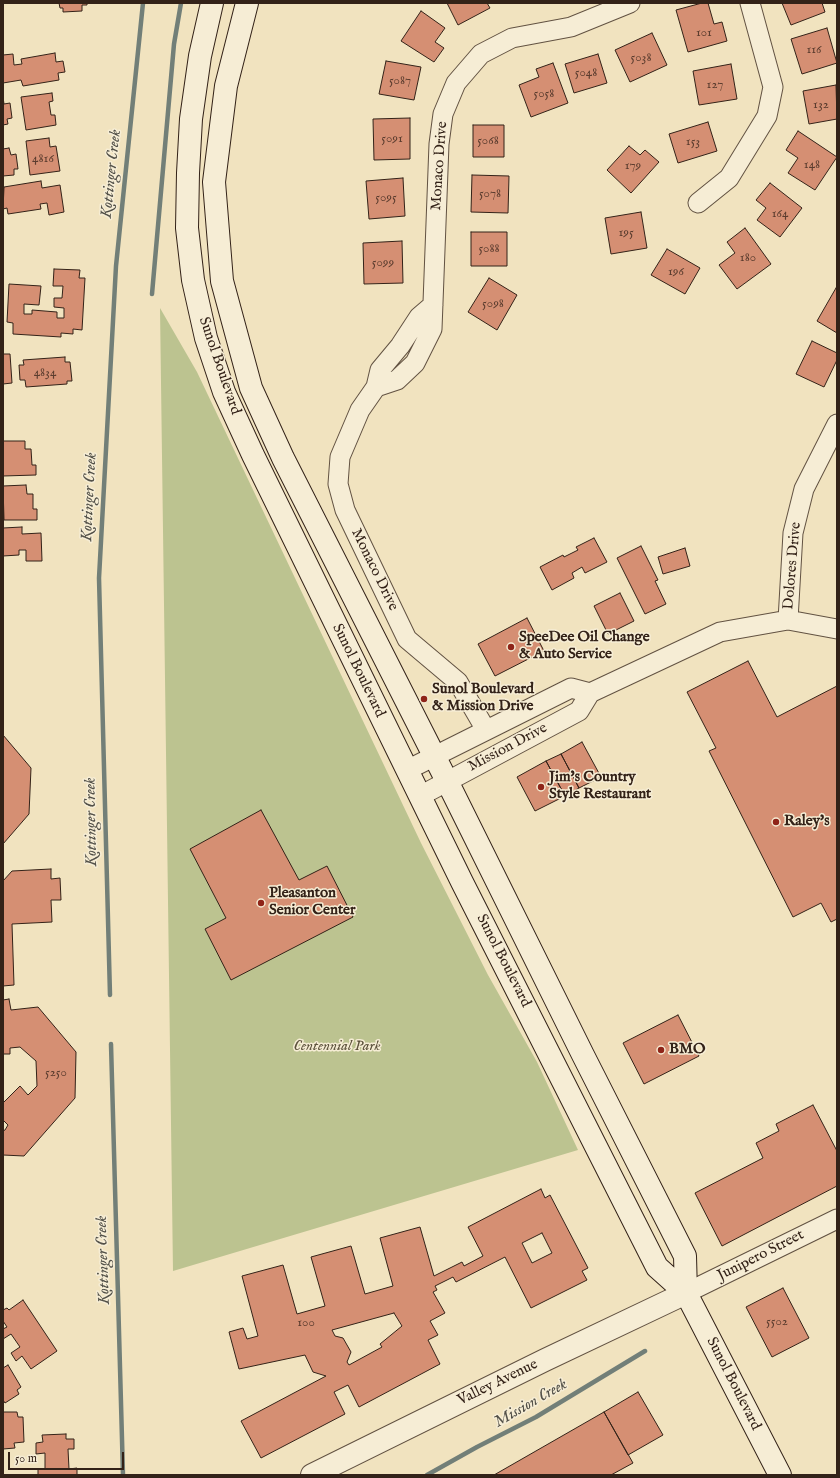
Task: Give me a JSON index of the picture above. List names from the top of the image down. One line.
{"streets":{"main road":["Sunol Boulevard","Valley Avenue"],"street":["Monaco Drive","Dolores Drive","Mission Drive","Junipero Street"]},"crossings":[["Monaco Drive","Mission Drive"],["Sunol Boulevard","Mission Drive"],["Sunol Boulevard","Junipero Street"],["Sunol Boulevard","Valley Avenue"],["Junipero Street","Valley Avenue"]],"water":["Kottinger Creek","Mission Creek"],"parks":["Centennial Park"],"places":["SpeeDee Oil Change & Auto Service","Sunol Boulevard & Mission Drive","Jim's Country Style Restaurant","Raley's","Pleasanton Senior Center","BMO"],"house_numbers":["101","116","5038","5048","5087","127","5058","132","5091","5068","153","4816","148","179","5078","5095","164","195","5088","180","5099","196","5098","4834","5250","5502","100"],"scale_bar":"50 m"}
